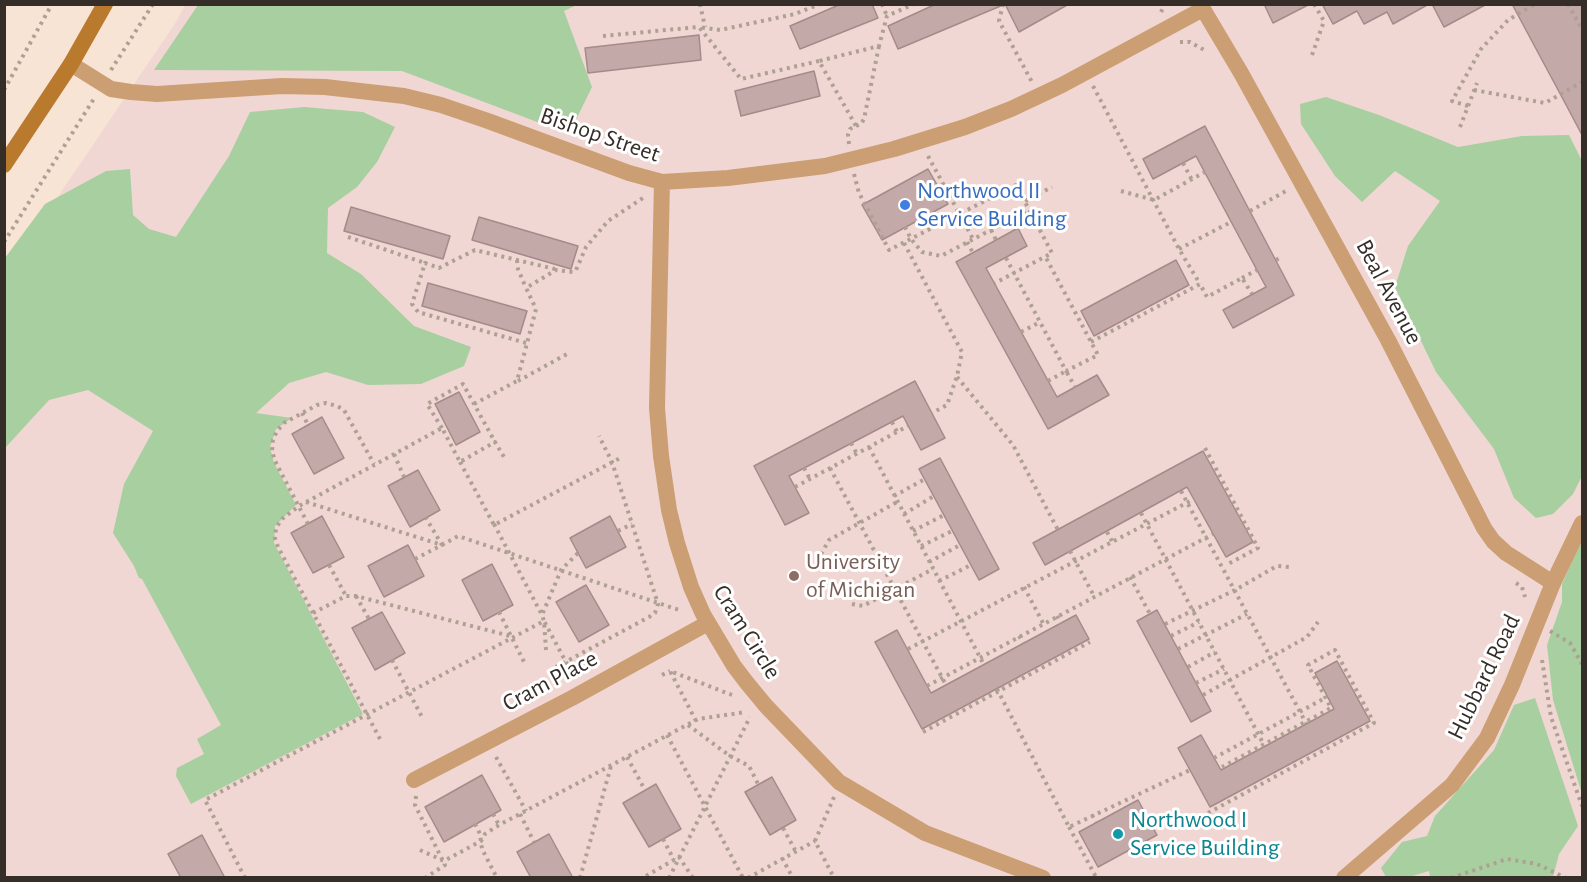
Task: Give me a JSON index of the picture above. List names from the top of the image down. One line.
{"streets":{"street":["Bishop Street","Beal Avenue","Cram Circle","Hubbard Road","Cram Place"]},"crossings":[["Bishop Street","Beal Avenue"],["Bishop Street","Cram Circle"],["Beal Avenue","Hubbard Road"],["Cram Circle","Cram Place"]],"places":["Northwood II Service Building","University of Michigan","Northwood I Service Building"]}
